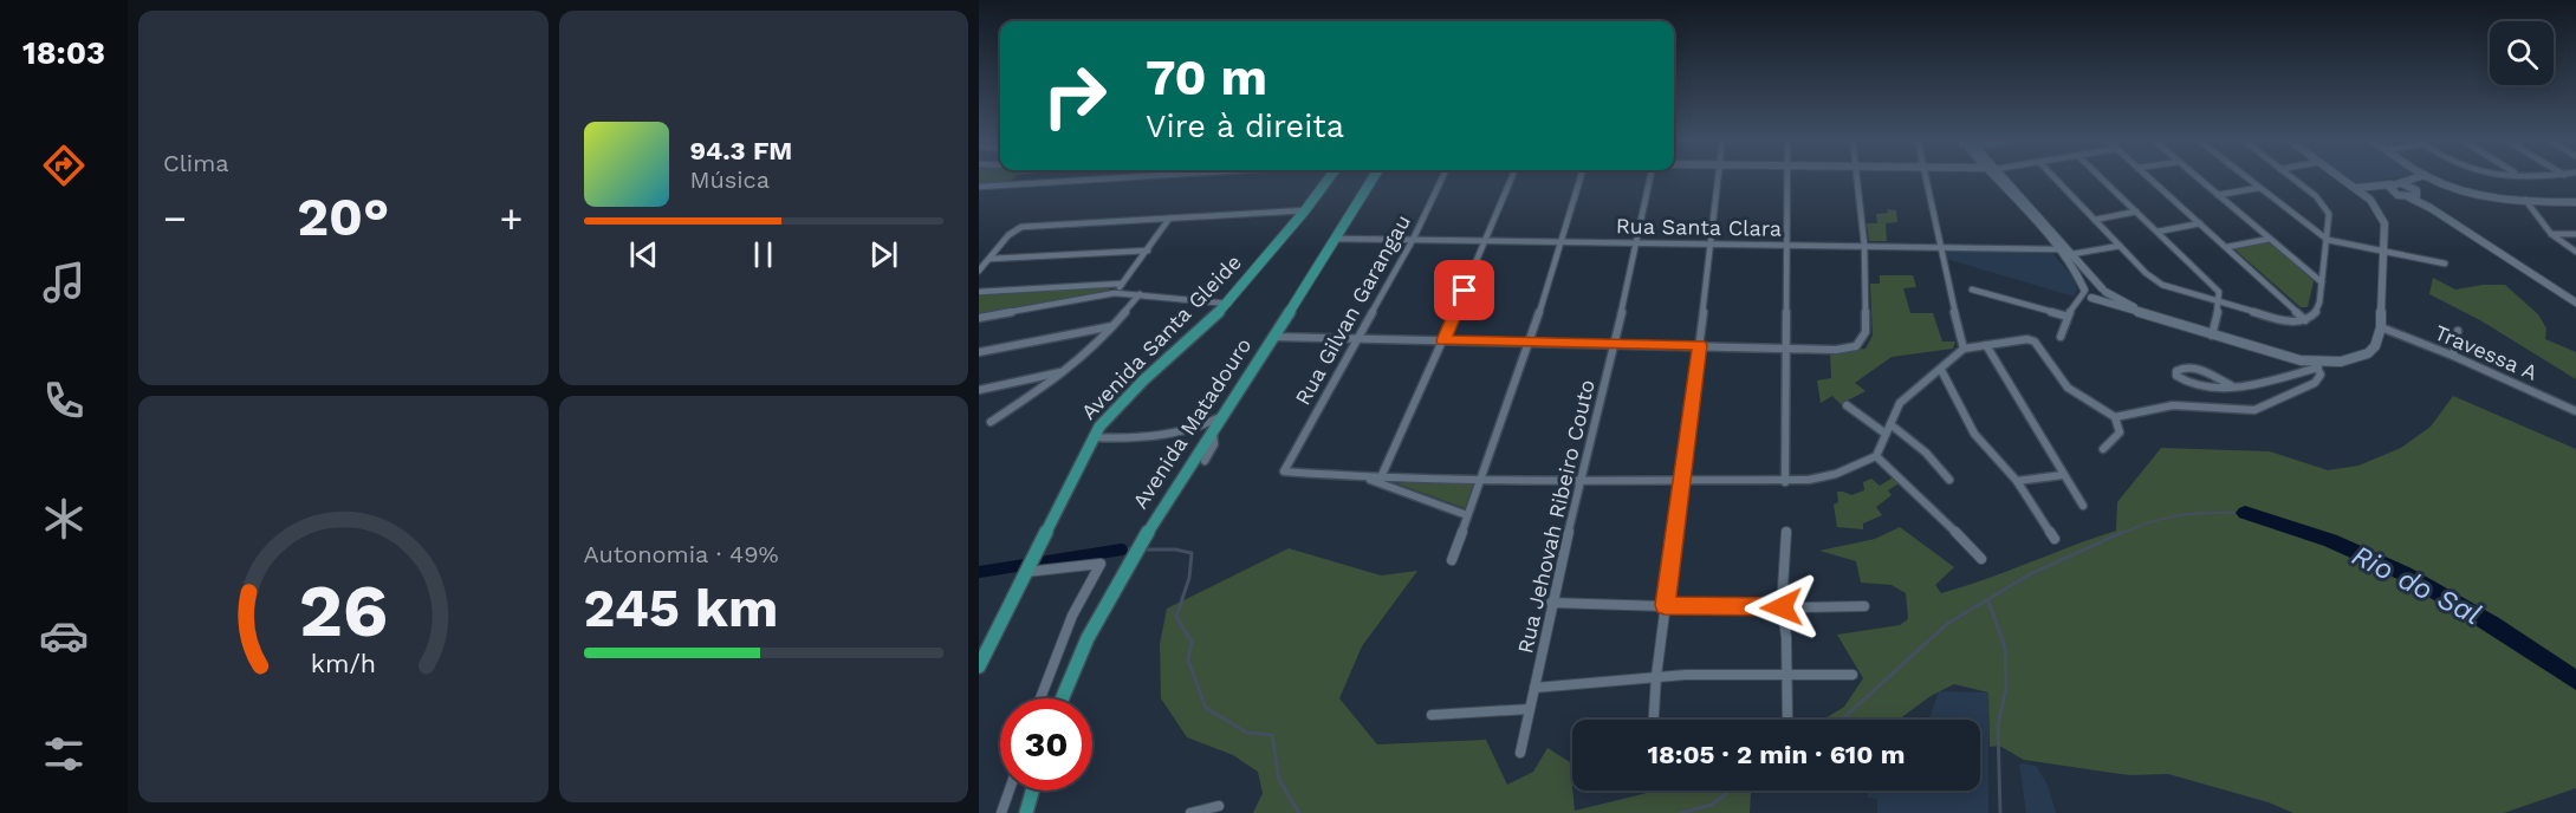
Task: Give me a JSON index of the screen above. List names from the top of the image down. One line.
{"streets":{"main road":["Avenida Santa Gleide","Avenida Matadouro"],"street":["Rua Santa Clara","Rua Gilvan Garangau","Travessa A","Rua Jehovah Ribeiro Couto"]},"crossings":[["Rua Santa Clara","Rua Gilvan Garangau"],["Rua Santa Clara","Avenida Matadouro"],["Rua Santa Clara","Rua Jehovah Ribeiro Couto"]],"water":["Rio do Sal"],"page":{"tabs":"18:03","tile":["Clima",["Autonomia · 49%","245 km"]],"turn":["70 m","Vire à direita"],"song":["94.3 FM","Música"],"heat":["−","20°","+"],"limit":"30","trip":"18:05 · 2 min · 610 m","gauge":["26","km/h"]}}
